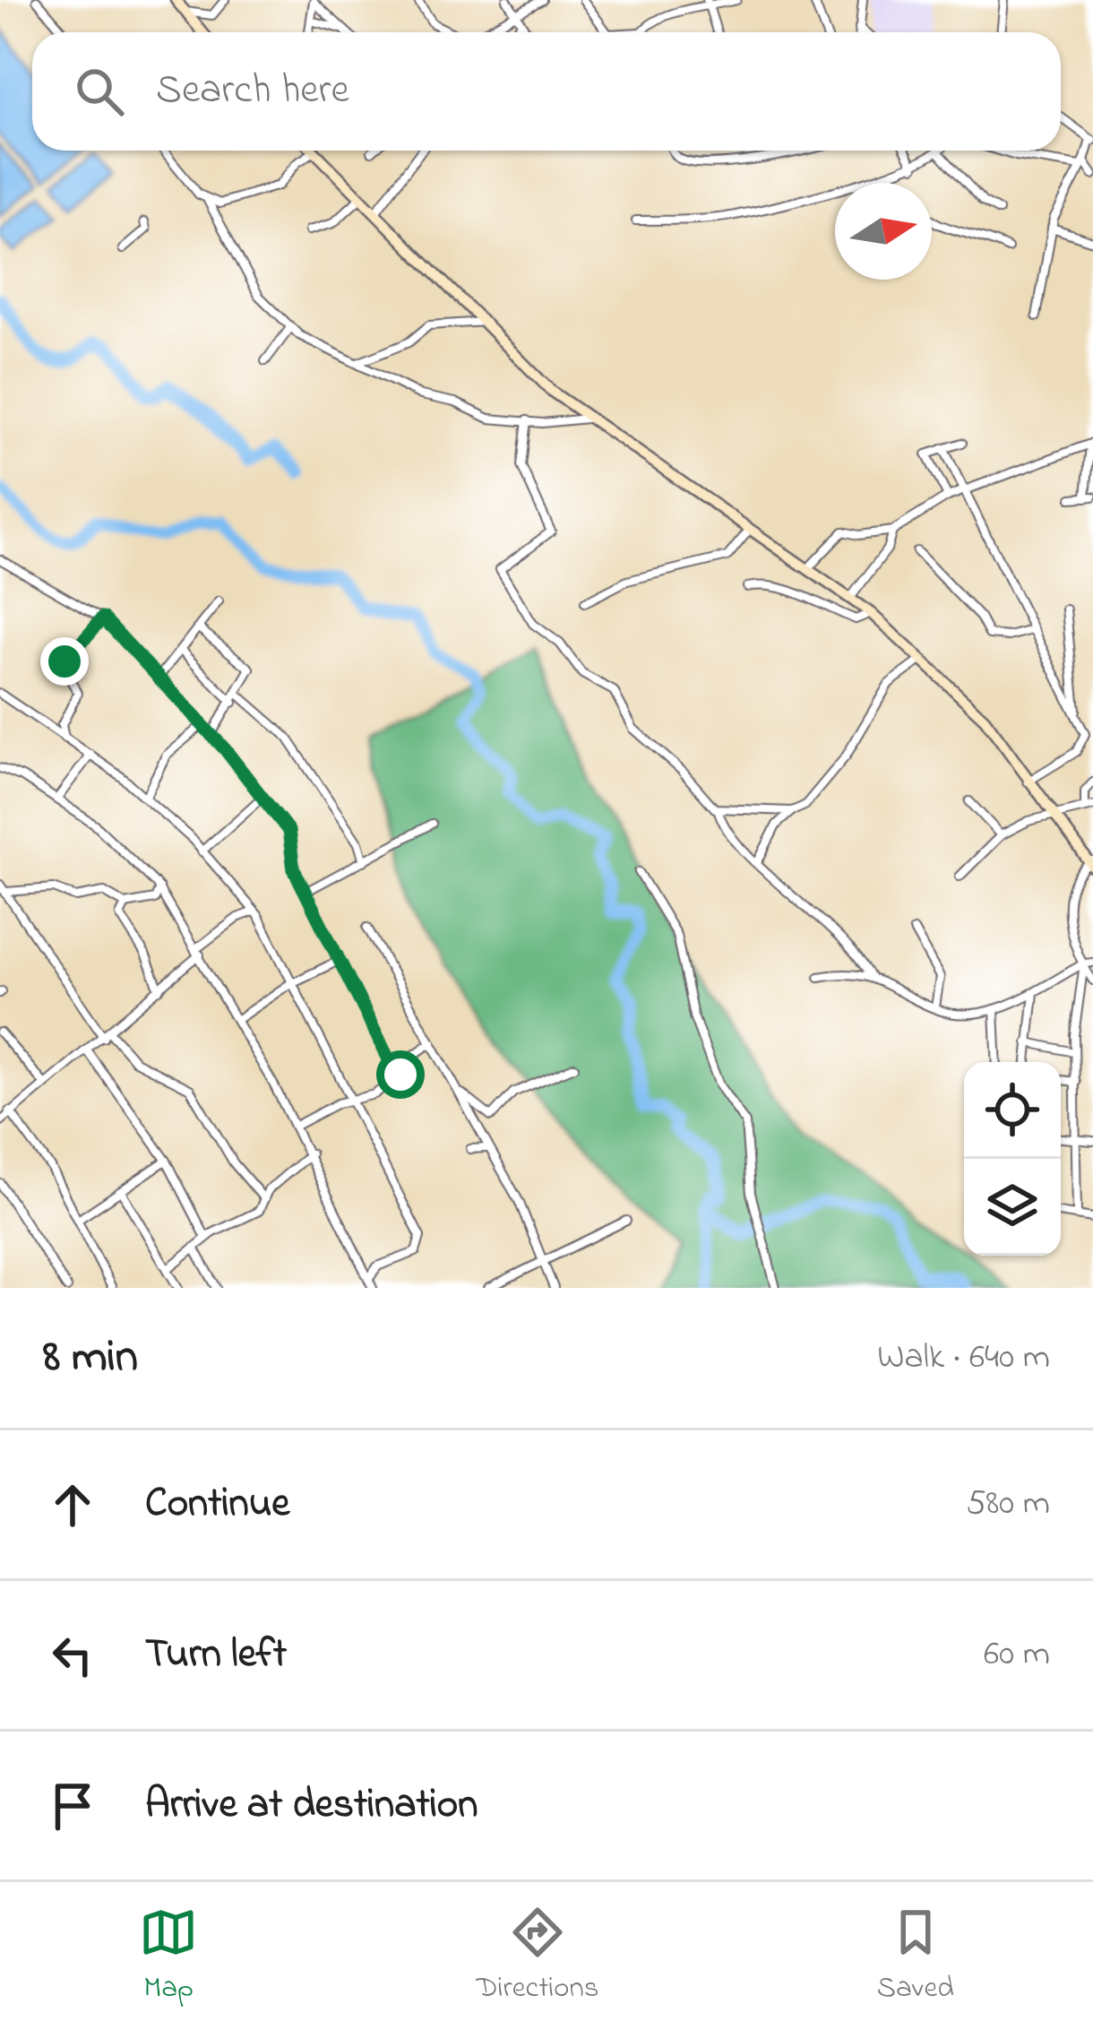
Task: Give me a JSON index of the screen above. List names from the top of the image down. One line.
{"north":"right","page":{"search":"Search here","heading":["8 min","Walk · 640 m"],"list":[["Continue","580 m"],["Turn left","60 m"],"Arrive at destination"],"nav":["Map","Directions","Saved"]}}
